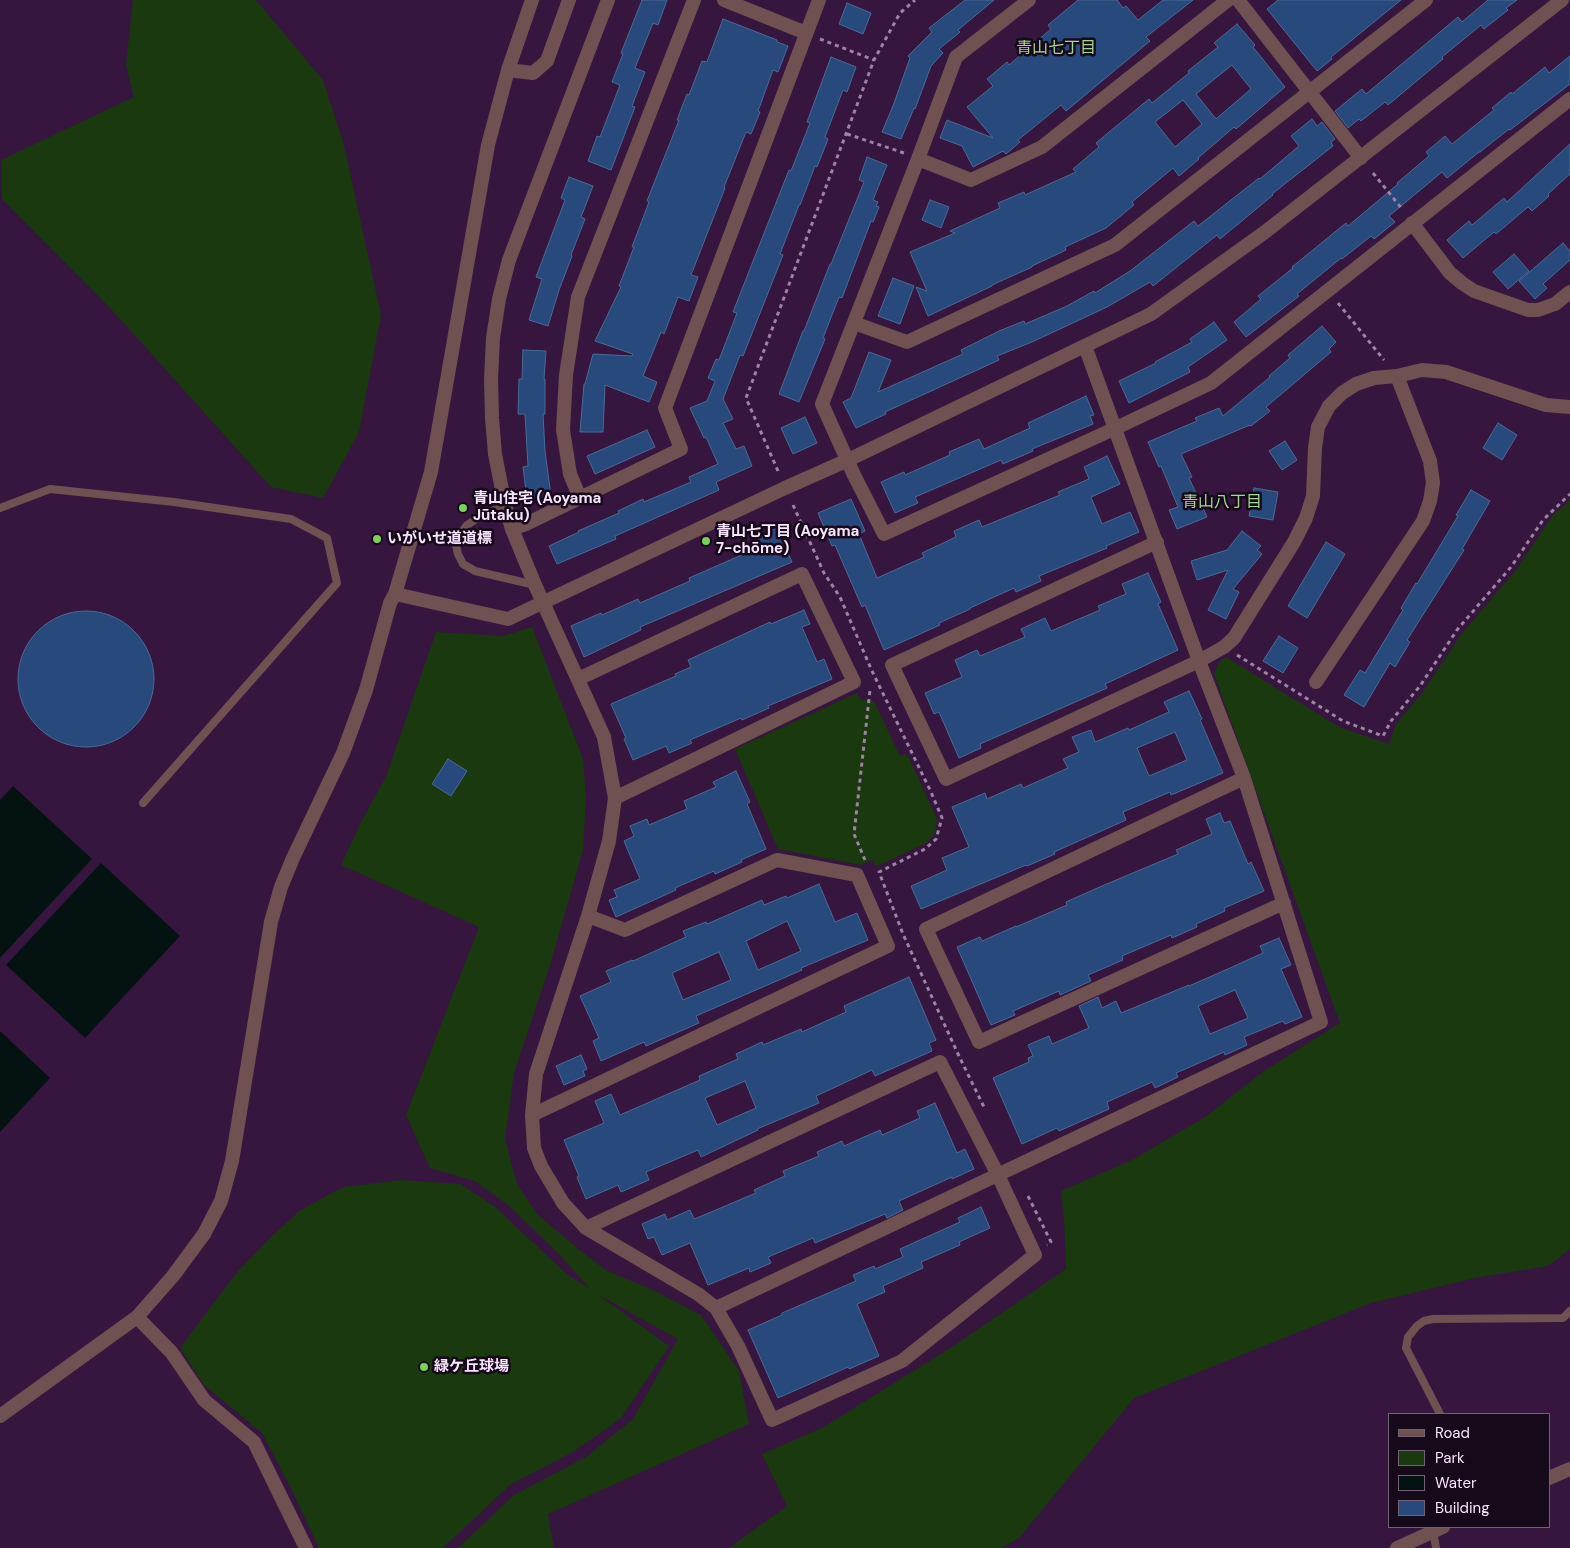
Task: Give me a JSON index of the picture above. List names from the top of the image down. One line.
{"districts":["青山七丁目","青山八丁目"],"places":["青山住宅 (Aoyama Jūtaku)","いがいせ道道標","青山七丁目 (Aoyama 7-chōme)","緑ケ丘球場"],"legend":["Road","Park","Water","Building"]}
